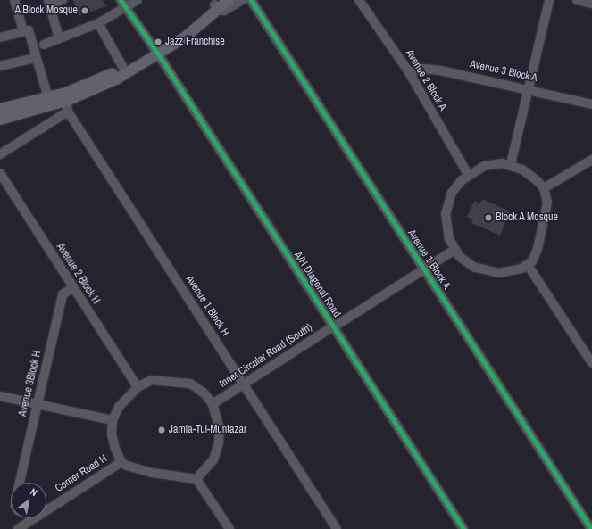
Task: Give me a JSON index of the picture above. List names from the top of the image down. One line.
{"streets":{"street":["Avenue 3 Block A","Avenue 2 Block A","Avenue 1 Block A","Avenue 2 Block H","A/H Diagonal Road","Avenue 1 Block H","Inner Circular Road (South)","Avenue 3Block H","Corner Road H"]},"crossings":[["Avenue 3 Block A","Avenue 2 Block A"],["Avenue 2 Block A","Inner Circular Road (South)"],["Avenue 1 Block A","Inner Circular Road (South)"],["Avenue 2 Block H","Inner Circular Road (South)"],["Avenue 2 Block H","Avenue 3Block H"],["Avenue 2 Block H","Corner Road H"],["A/H Diagonal Road","Inner Circular Road (South)"],["Avenue 1 Block H","Inner Circular Road (South)"],["Inner Circular Road (South)","Corner Road H"],["Avenue 3Block H","Corner Road H"]],"places":["A Block Mosque","Jazz Franchise","Block A Mosque","Jamia-Tul-Muntazar"],"north":"top right"}
